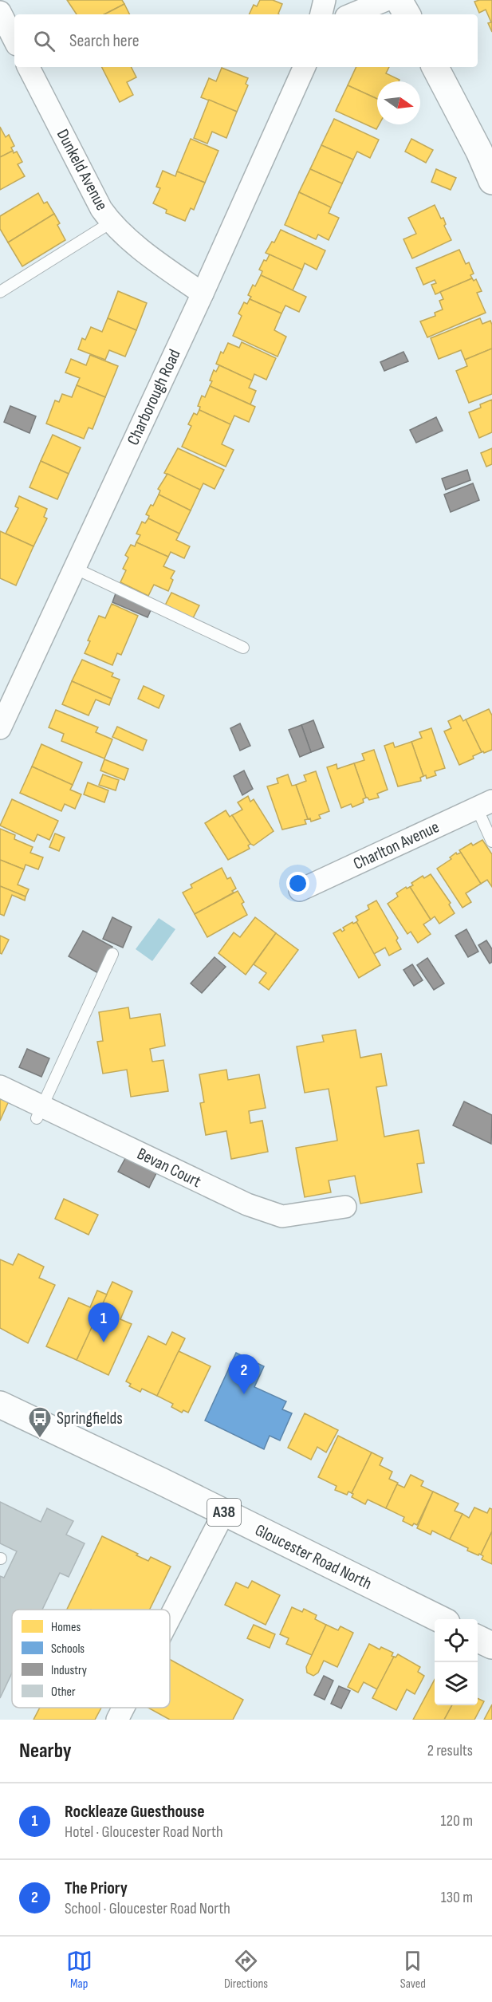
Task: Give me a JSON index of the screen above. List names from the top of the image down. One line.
{"streets":{"main road":["A38","Gloucester Road North"],"street":["Dunkeld Avenue","Charborough Road","Charlton Avenue","Bevan Court"]},"crossings":[["Dunkeld Avenue","Charborough Road"]],"places":{"bus stop":["Springfields"]},"legend":["Homes","Schools","Industry","Other"],"north":"right","page":{"search":"Search here","pins":["1","2"],"heading":["Nearby","2 results"],"list":[{"mark":"1","name":"Rockleaze Guesthouse","note":"Hotel · Gloucester Road North","value":"120 m"},{"mark":"2","name":"The Priory","note":"School · Gloucester Road North","value":"130 m"}],"nav":["Map","Directions","Saved"]}}
